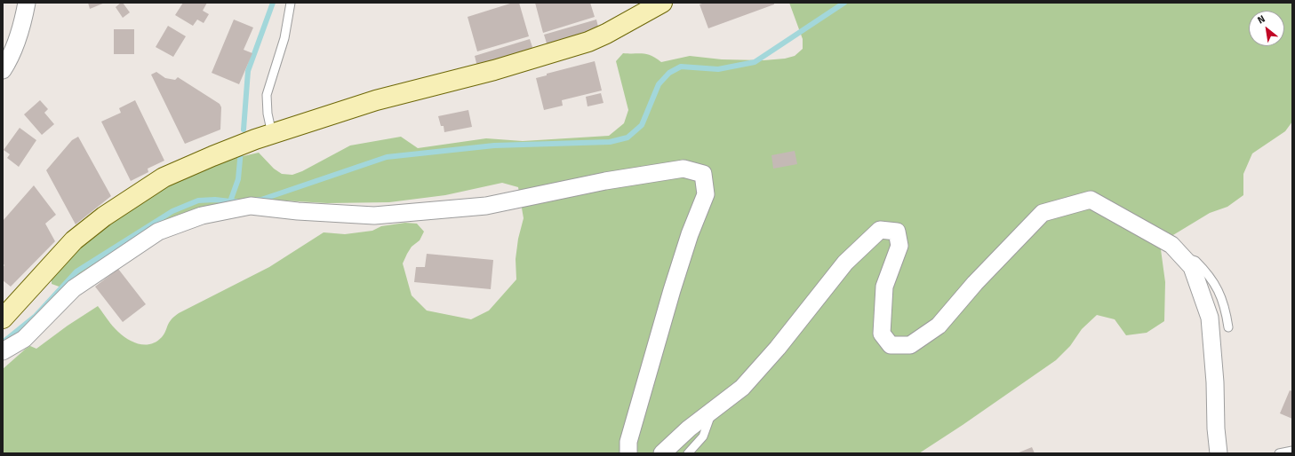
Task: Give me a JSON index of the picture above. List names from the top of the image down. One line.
{"north":"top left"}
